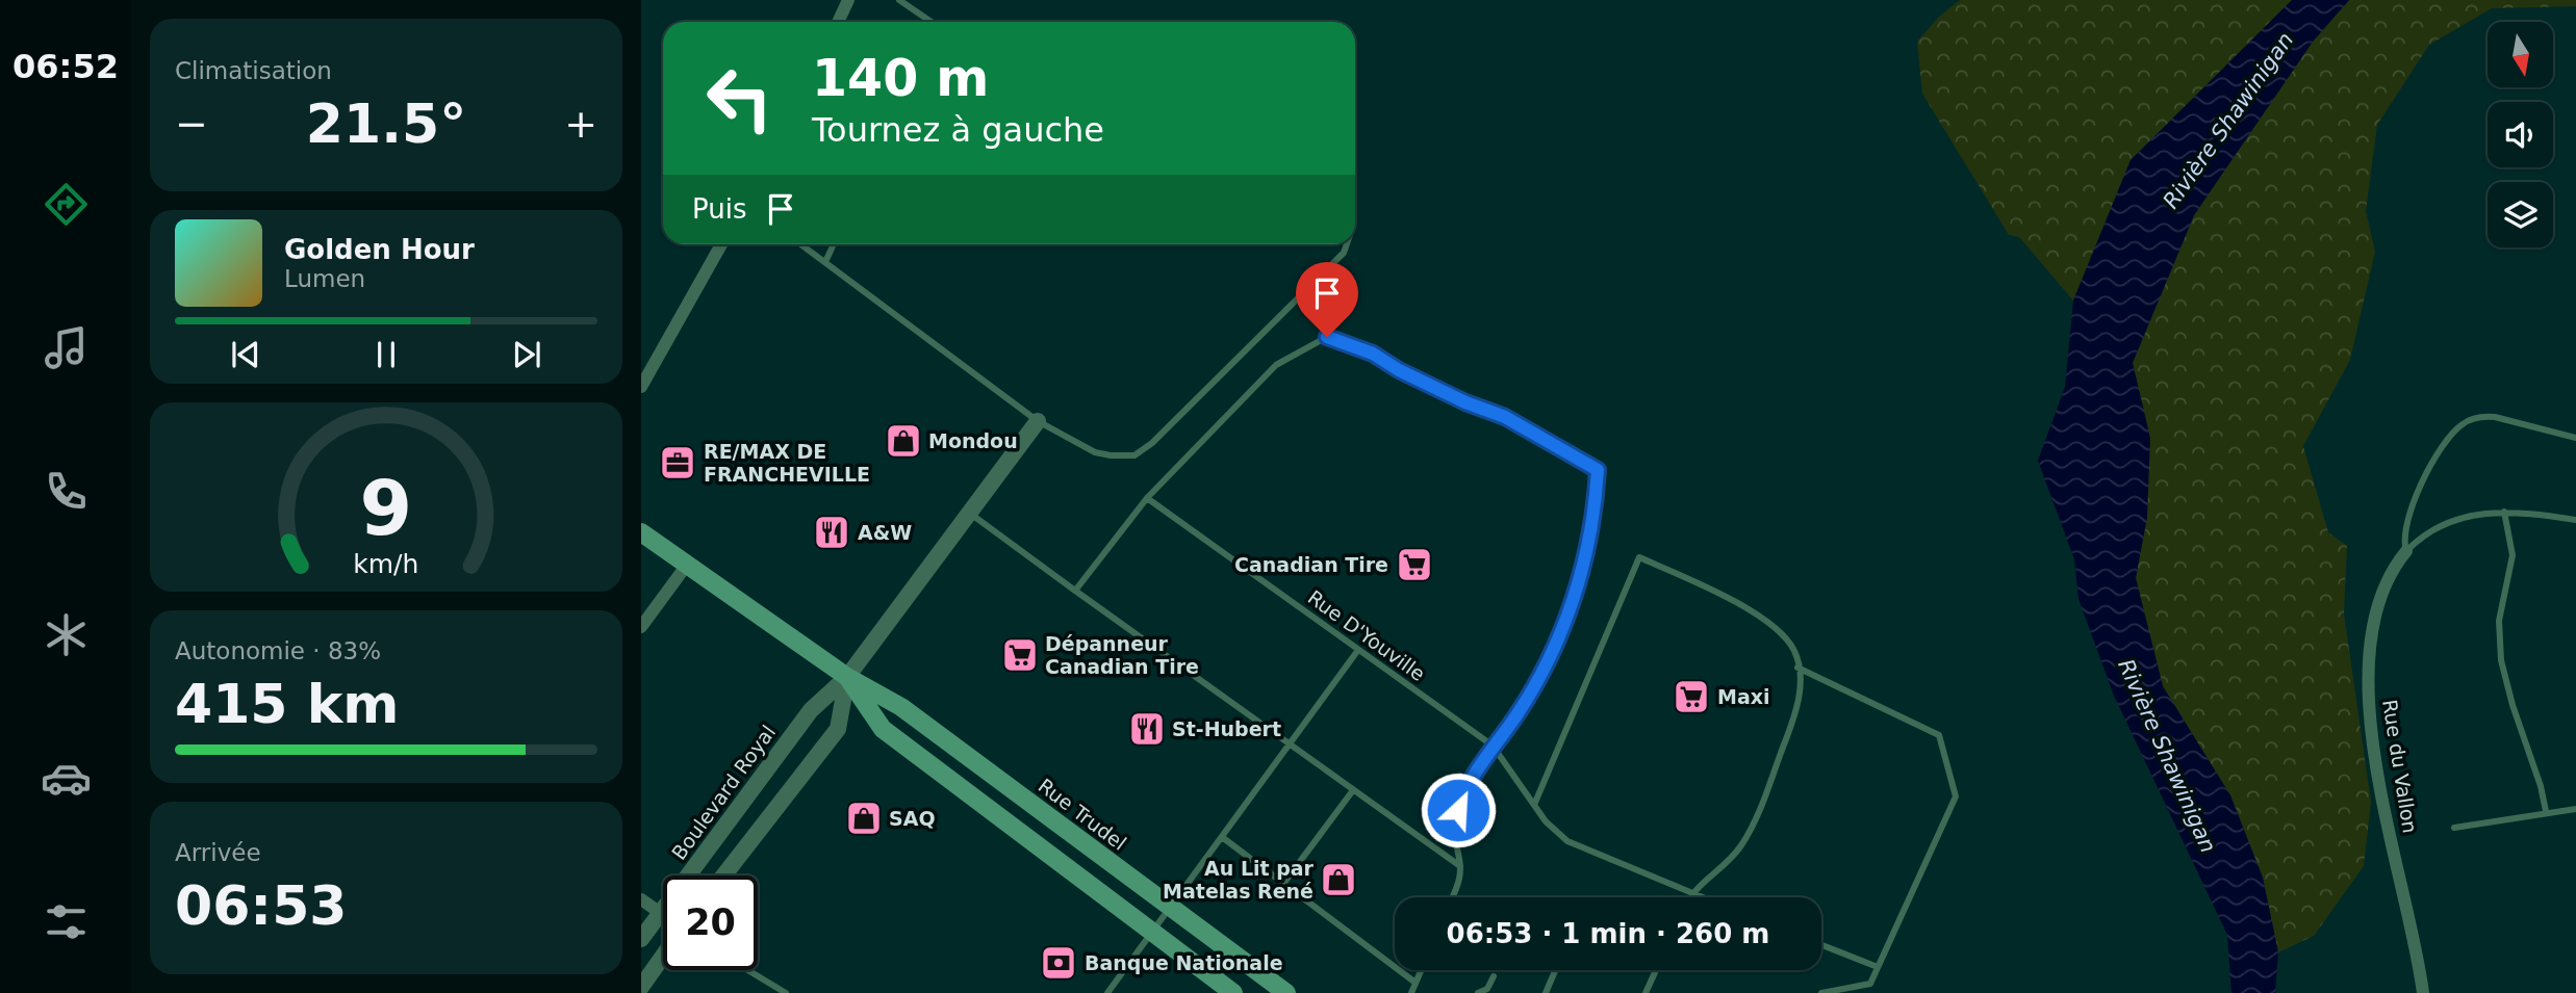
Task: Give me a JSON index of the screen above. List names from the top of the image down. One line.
{"streets":{"main road":["Rue Trudel"],"street":["Rue du Vallon","Boulevard Royal"],"lane":["Rue D'Youville"]},"crossings":[["Boulevard Royal","Rue Trudel"]],"water":["Rivière Shawinigan"],"places":{"shop":["Mondou","SAQ","Au Lit par Matelas René"],"office":["RE/MAX DE FRANCHEVILLE"],"restaurant":["A&W","St-Hubert"],"supermarket":["Canadian Tire","Dépanneur Canadian Tire","Maxi"],"bank":["Banque Nationale"]},"north":"bottom","page":{"tabs":"06:52","tile":["Climatisation",["Autonomie · 83%","415 km"],["Arrivée","06:53"]],"turn":["140 m","Tournez à gauche"],"heat":["−","21.5°","+"],"then":"Puis","song":["Golden Hour","Lumen"],"limit":"20","trip":"06:53 · 1 min · 260 m","gauge":["9","km/h"]}}
